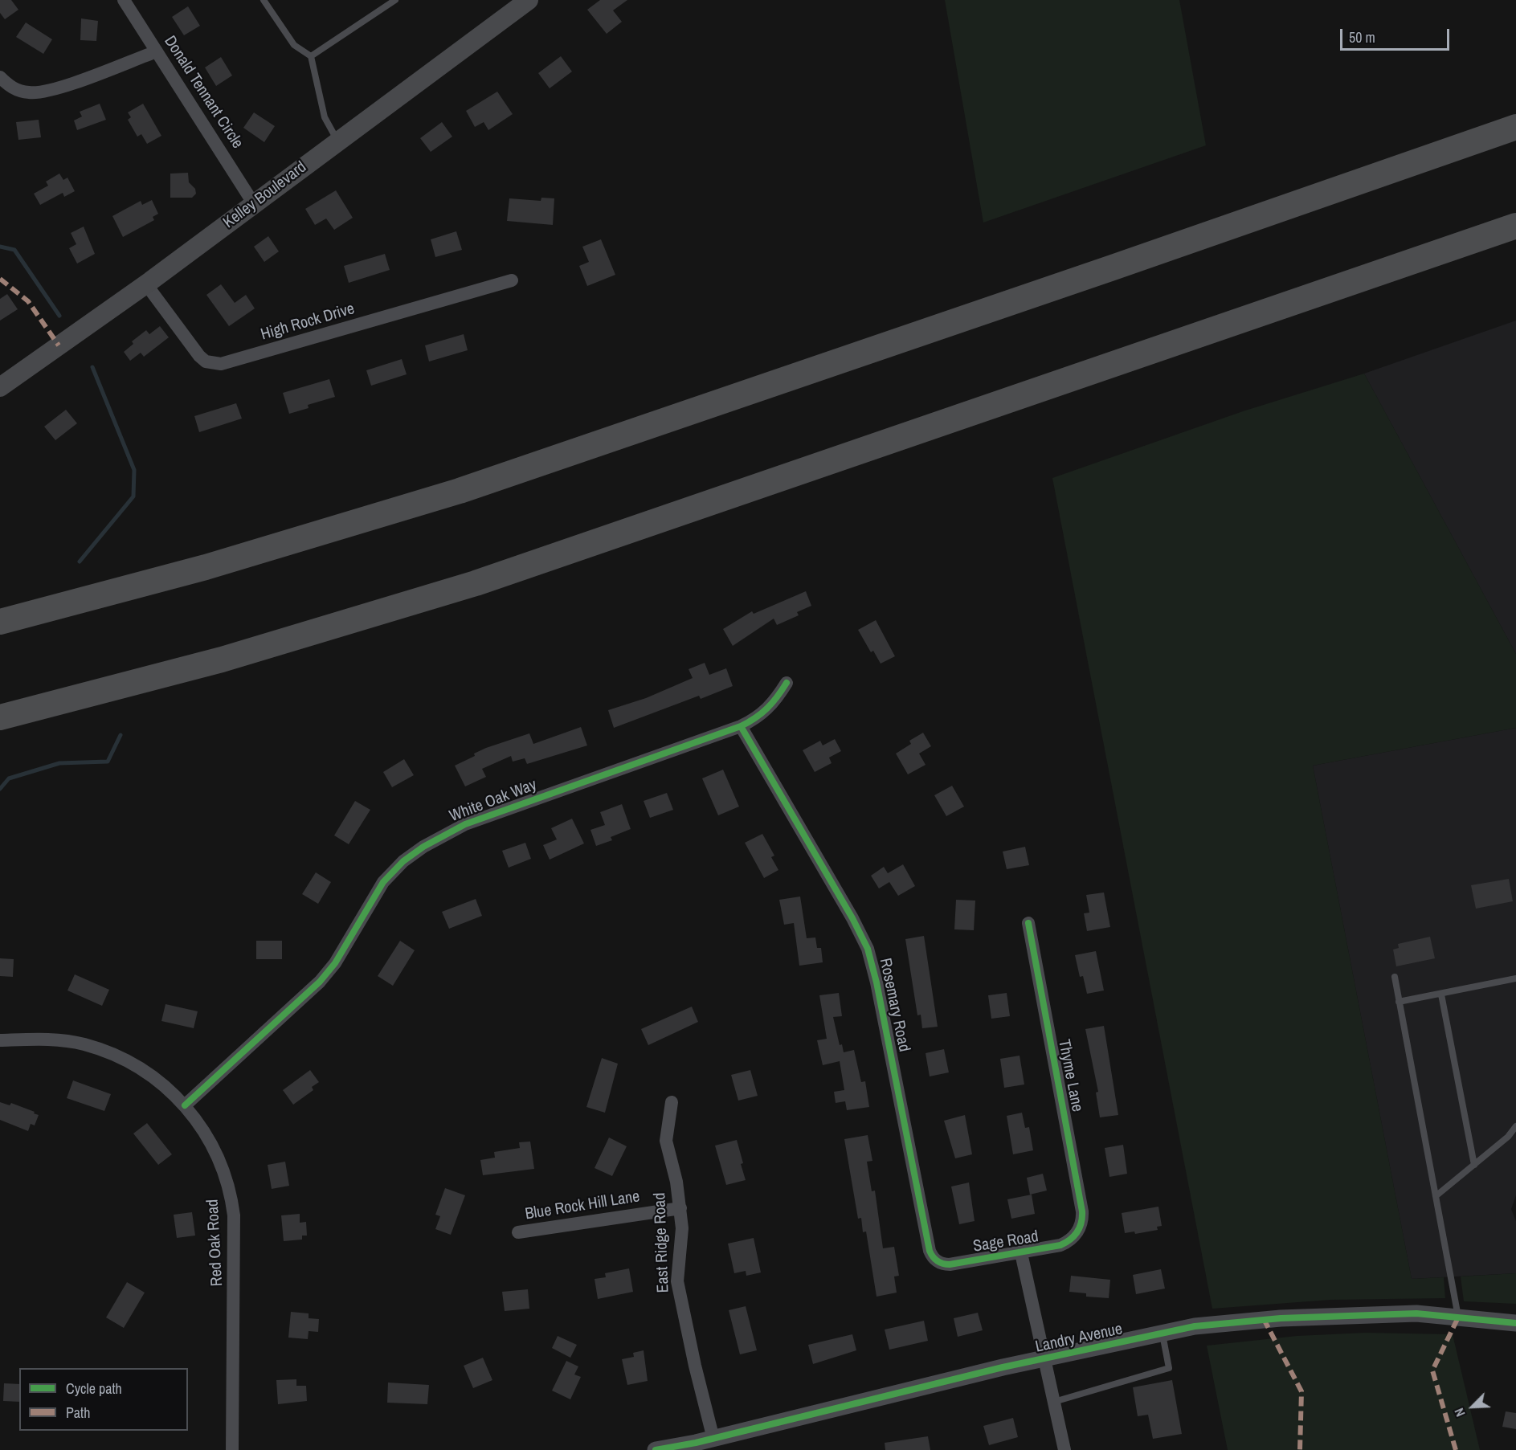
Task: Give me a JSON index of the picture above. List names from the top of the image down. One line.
{"streets":{"main road":["Kelley Boulevard"],"street":["Donald Tennant Circle","High Rock Drive","White Oak Way","Rosemary Road","Thyme Lane","Blue Rock Hill Lane","Sage Road","Red Oak Road","East Ridge Road","Landry Avenue"]},"crossings":[["Donald Tennant Circle","Kelley Boulevard"],["Kelley Boulevard","High Rock Drive"],["White Oak Way","Rosemary Road"],["White Oak Way","Red Oak Road"],["Rosemary Road","Sage Road"],["Thyme Lane","Sage Road"],["Blue Rock Hill Lane","East Ridge Road"],["East Ridge Road","Landry Avenue"]],"legend":["Cycle path","Path"],"scale_bar":"50 m","north":"bottom left"}
